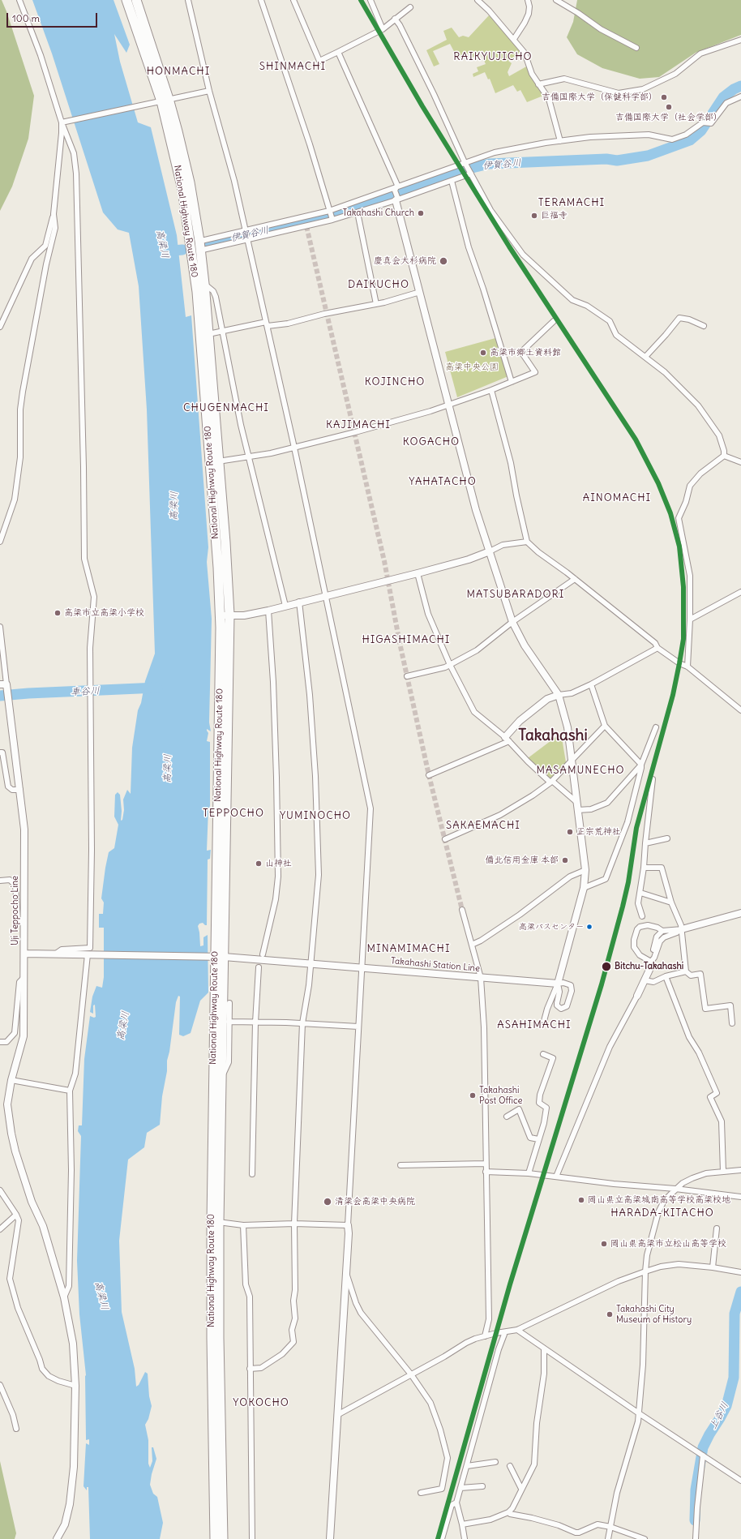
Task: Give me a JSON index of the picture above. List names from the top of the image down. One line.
{"streets":{"highway":["National Highway Route 180"],"street":["Uji Teppocho Line","Takahashi Station Line"]},"crossings":[["National Highway Route 180","Uji Teppocho Line"],["National Highway Route 180","Takahashi Station Line"],["Uji Teppocho Line","Takahashi Station Line"]],"districts":["RAIKYUJICHO","SHINMACHI","HONMACHI","TERAMACHI","DAIKUCHO","KOJINCHO","CHUGENMACHI","KAJIMACHI","KOGACHO","YAHATACHO","AINOMACHI","MATSUBARADORI","HIGASHIMACHI","Takahashi","MASAMUNECHO","TEPPOCHO","YUMINOCHO","SAKAEMACHI","MINAMIMACHI","ASAHIMACHI","HARADA-KITACHO","YOKOCHO"],"water":["伊賀谷川","高梁川","車谷川","上谷川"],"parks":["高梁中央公園"],"places":["吉備国際大学（保健科学部）","吉備国際大学（社会学部）","Takahashi Church","巨福寺","慶真会大杉病院","高梁市郷土資料館","高梁市立高梁小学校","正宗荒神社","備北信用金庫 本部","山神社","高梁バスセンター","Bitchu-Takahashi","Takahashi Post Office","岡山県立高梁城南高等学校高梁校地","清梁会高梁中央病院","岡山県高梁市立松山高等学校","Takahashi City Museum of History"],"scale_bar":"100 m"}
